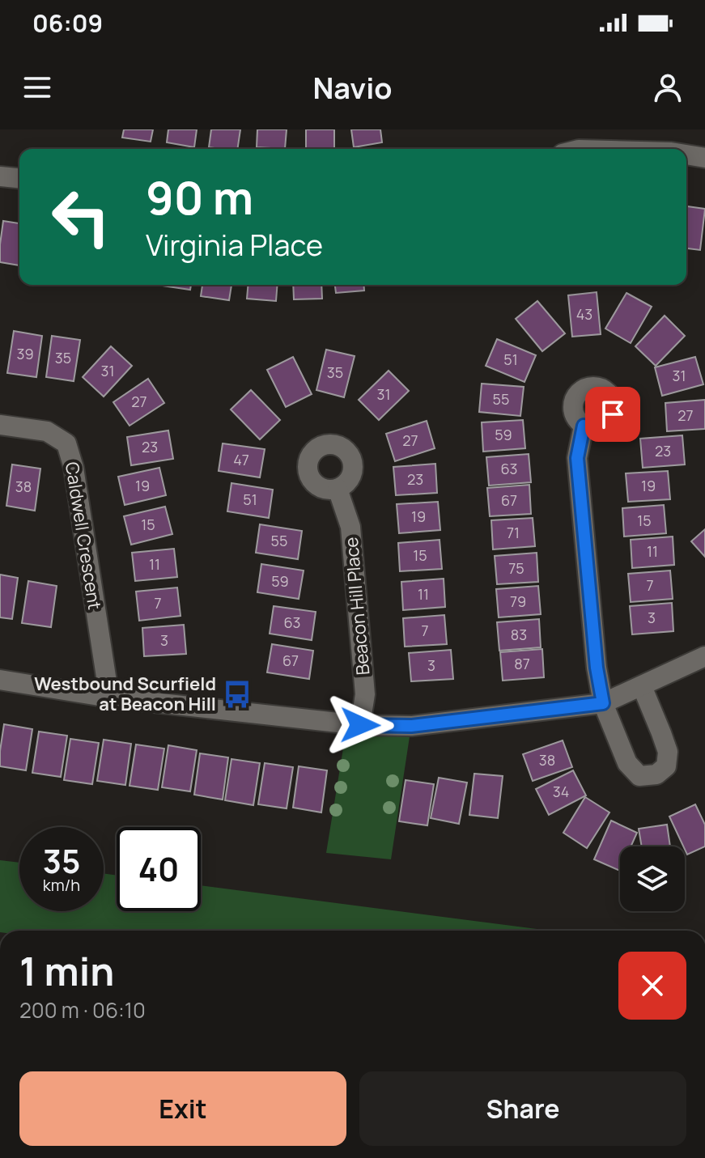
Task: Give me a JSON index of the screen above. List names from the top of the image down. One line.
{"streets":{"street":["Caldwell Crescent","Beacon Hill Place"]},"places":{"bus stop":["Westbound Scurfield at Beacon Hill"]},"house_numbers":["43","39","35","51","31","35","31","31","55","27","27","59","27","23","23","47","63","23","19","19","38","51","67","19","15","15","71","55","11","15","11","75","59","7","11","79","7","3","63","7","83","3","67","87","3","38","34"],"page":{"status":"06:09","header":"Navio","turn":["90 m","Virginia Place"],"speed":"35 km/h","limit":"40","heading":["1 min","200 m · 06:10"],"buttons":["Exit","Share"]}}
